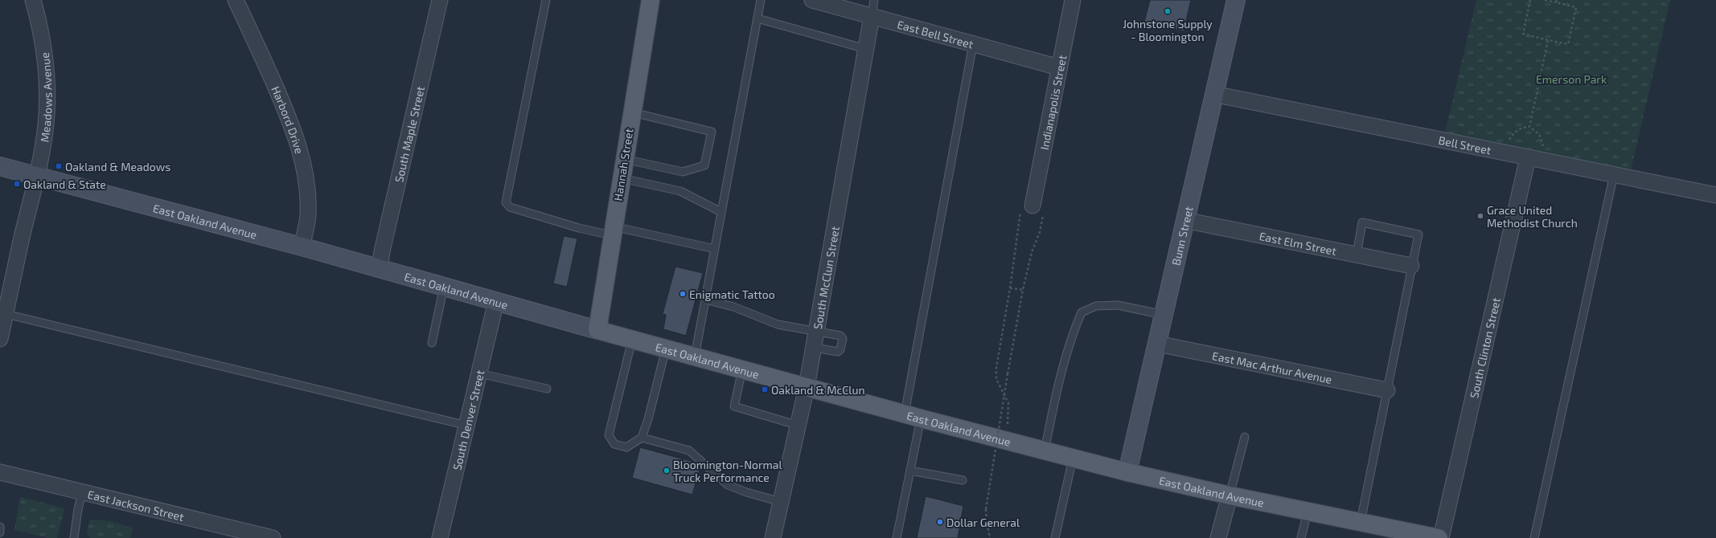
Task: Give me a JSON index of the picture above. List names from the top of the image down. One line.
{"streets":{"main road":["Hannah Street","East Oakland Avenue","Bunn Street"],"street":["East Bell Street","Meadows Avenue","Indianapolis Street","Harbord Drive","South Maple Street","Bell Street","East Elm Street","South McClun Street","South Clinton Street","East Mac Arthur Avenue","South Denver Street","East Jackson Street"]},"crossings":[["East Bell Street","Indianapolis Street"],["East Bell Street","South McClun Street"],["Meadows Avenue","East Oakland Avenue"],["Harbord Drive","East Oakland Avenue"],["South Maple Street","East Oakland Avenue"],["Bell Street","Bunn Street"],["Bell Street","South Clinton Street"],["Hannah Street","East Oakland Avenue"],["East Oakland Avenue","Bunn Street"],["East Oakland Avenue","South McClun Street"],["East Oakland Avenue","South Denver Street"],["Bunn Street","East Elm Street"],["Bunn Street","East Mac Arthur Avenue"]],"parks":["Emerson Park"],"places":{"other":["Johnstone Supply - Bloomington","Grace United Methodist Church","Enigmatic Tattoo","Bloomington-Normal Truck Performance","Dollar General"],"transit":["Oakland & Meadows","Oakland & State","Oakland & McClun"]}}
